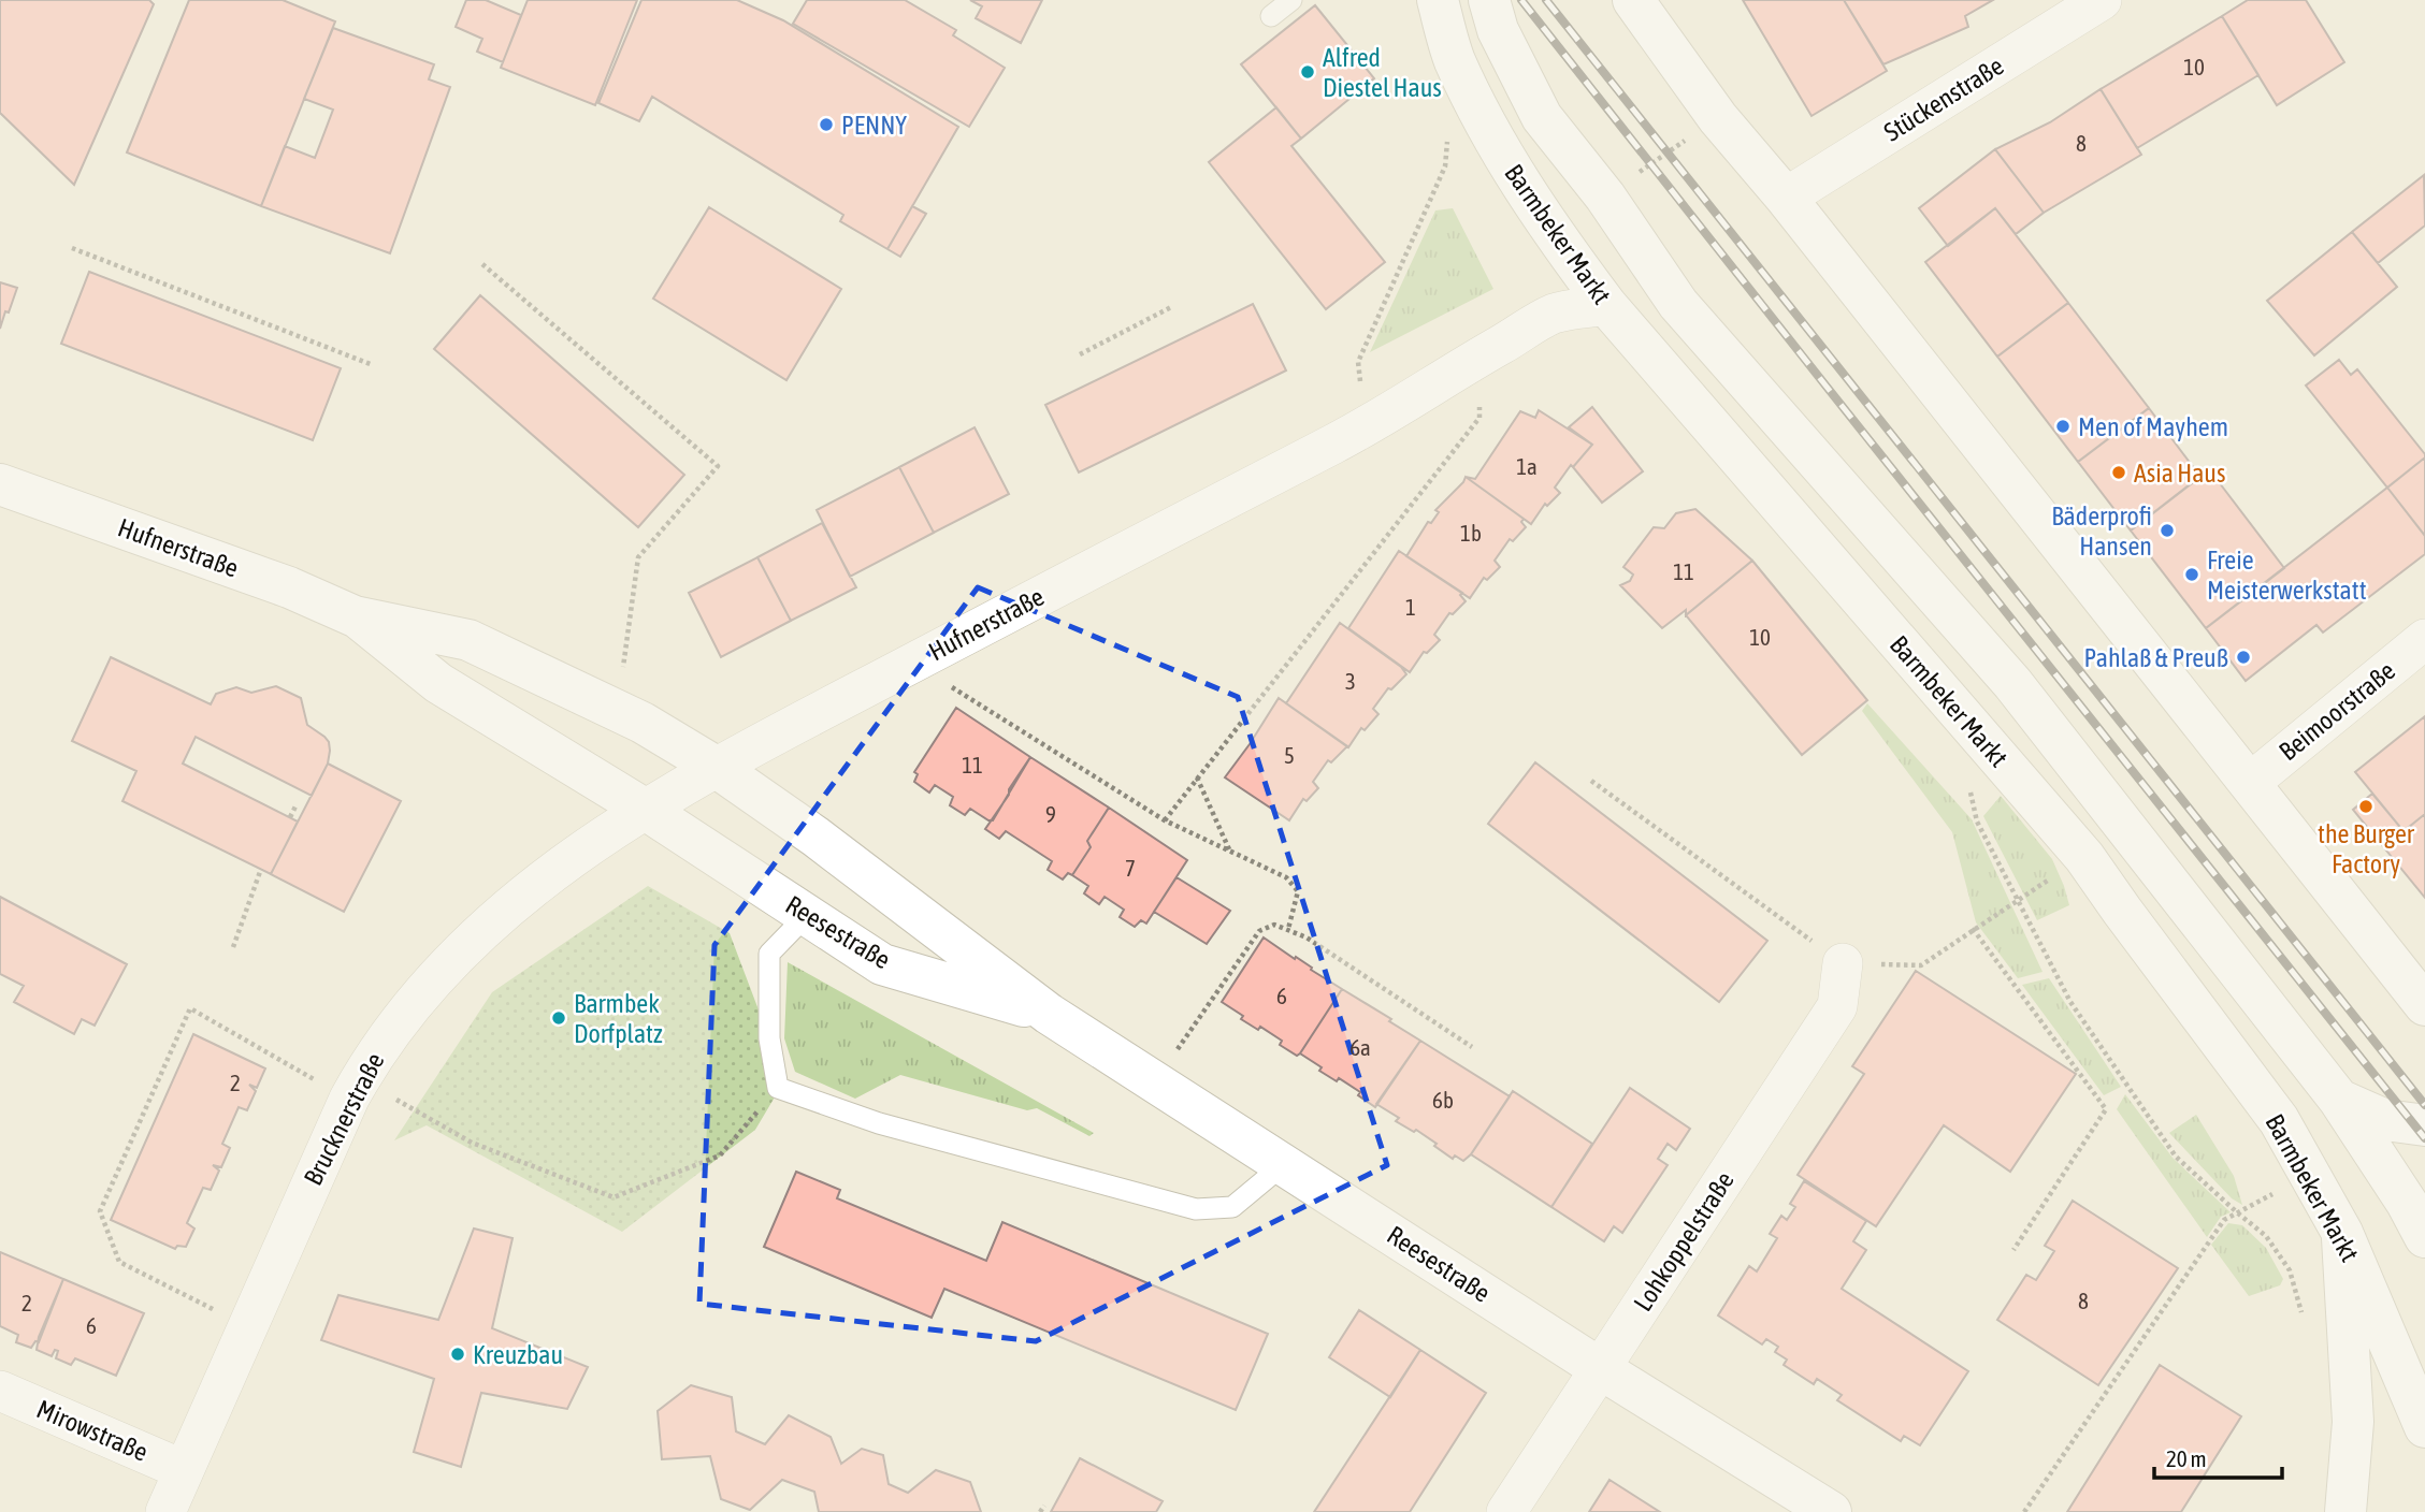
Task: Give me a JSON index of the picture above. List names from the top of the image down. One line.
{"streets":{"main road":["Barmbeker Markt","Hufnerstraße","Reesestraße"],"street":["Stückenstraße","Beimoorstraße","Brucknerstraße","Lohkoppelstraße","Mirowstraße"]},"crossings":[["Barmbeker Markt","Hufnerstraße"],["Hufnerstraße","Reesestraße"],["Hufnerstraße","Brucknerstraße"],["Reesestraße","Brucknerstraße"],["Reesestraße","Lohkoppelstraße"],["Brucknerstraße","Mirowstraße"]],"places":["Alfred Diestel Haus","PENNY","Men of Mayhem","Asia Haus","Bäderprofi Hansen","Freie Meisterwerkstatt","Pahlaß & Preuß","the Burger Factory","Barmbek Dorfplatz","Kreuzbau"],"house_numbers":["10","8","1a","1b","11","1","10","3","5","11","9","7","6","6a","2","6b","8","2","6"],"scale_bar":"20 m"}
